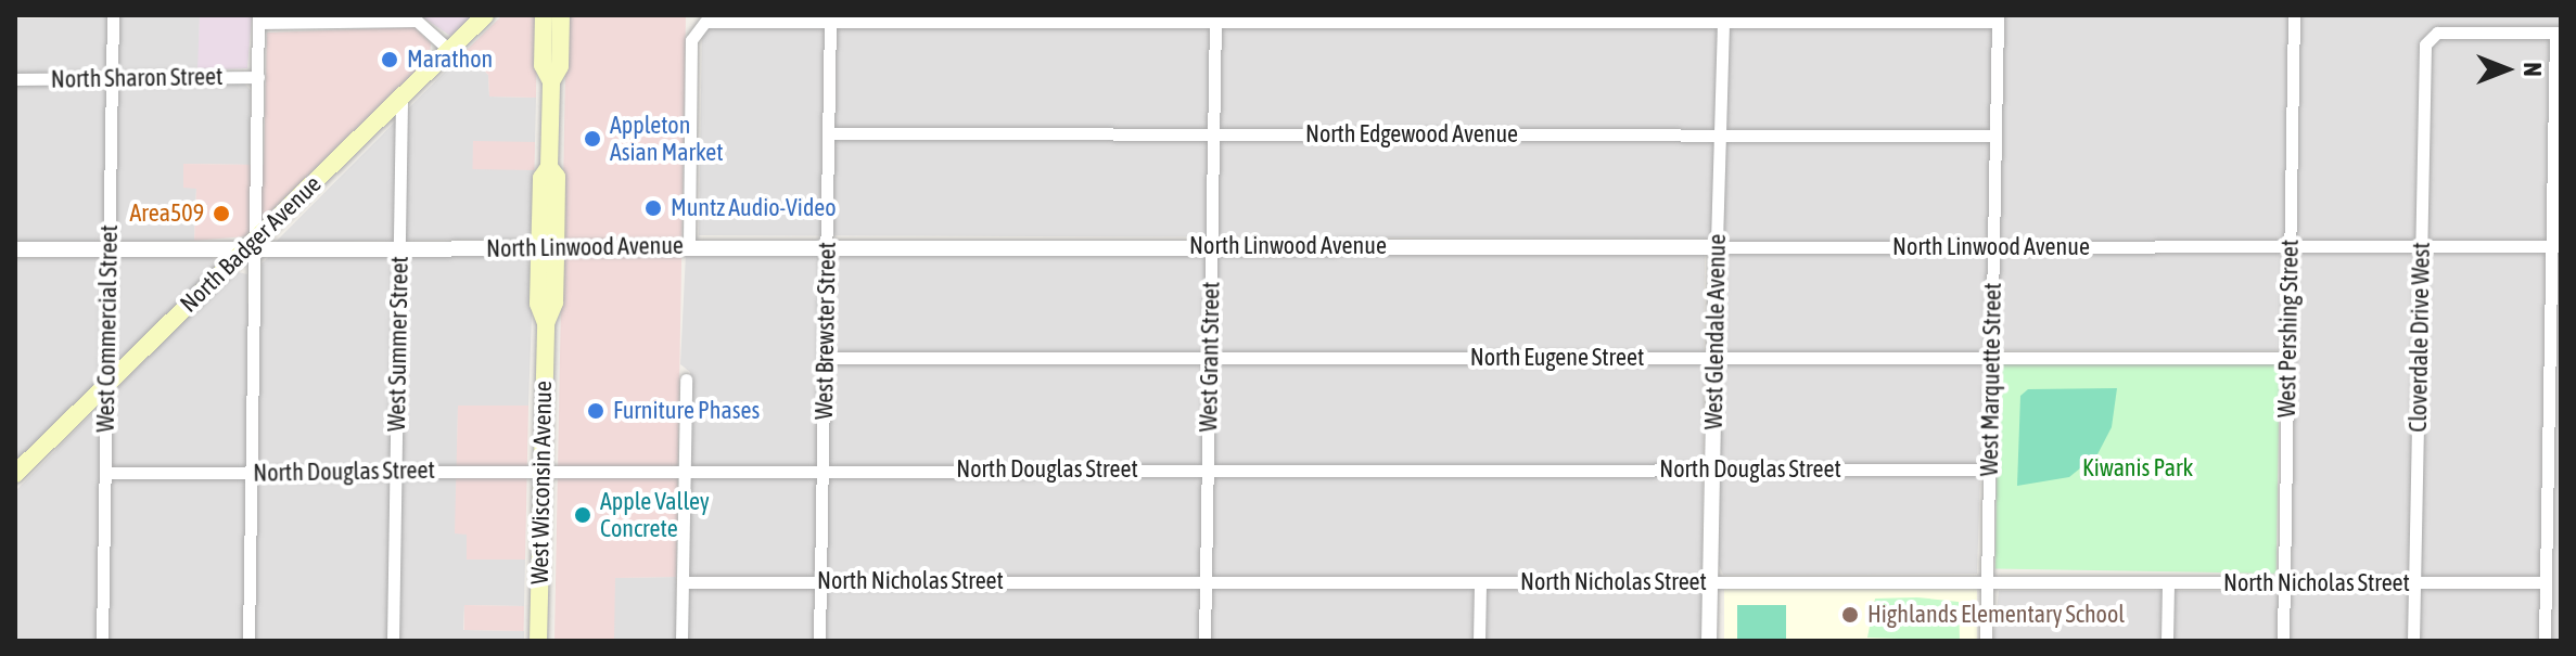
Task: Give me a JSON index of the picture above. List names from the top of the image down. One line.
{"streets":{"main road":["North Badger Avenue","West Wisconsin Avenue"],"street":["North Sharon Street","North Edgewood Avenue","North Linwood Avenue","West Commercial Street","West Pershing Street","West Brewster Street","West Glendale Avenue","Cloverdale Drive West","West Summer Street","West Grant Street","North Eugene Street","West Marquette Street","North Douglas Street","North Nicholas Street"]},"crossings":[["North Sharon Street","West Commercial Street"],["North Edgewood Avenue","West Brewster Street"],["North Edgewood Avenue","West Glendale Avenue"],["North Edgewood Avenue","West Grant Street"],["North Edgewood Avenue","West Marquette Street"],["North Badger Avenue","North Linwood Avenue"],["North Badger Avenue","West Commercial Street"],["North Badger Avenue","West Summer Street"],["North Linwood Avenue","West Commercial Street"],["North Linwood Avenue","West Pershing Street"],["North Linwood Avenue","West Brewster Street"],["North Linwood Avenue","West Glendale Avenue"],["North Linwood Avenue","Cloverdale Drive West"],["North Linwood Avenue","West Summer Street"],["North Linwood Avenue","West Grant Street"],["North Linwood Avenue","West Marquette Street"],["North Linwood Avenue","West Wisconsin Avenue"],["West Commercial Street","North Douglas Street"],["West Pershing Street","North Eugene Street"],["West Pershing Street","North Nicholas Street"],["West Brewster Street","North Eugene Street"],["West Brewster Street","North Douglas Street"],["West Brewster Street","North Nicholas Street"],["West Glendale Avenue","North Eugene Street"],["West Glendale Avenue","North Douglas Street"],["West Glendale Avenue","North Nicholas Street"],["Cloverdale Drive West","North Nicholas Street"],["West Summer Street","North Douglas Street"],["West Grant Street","North Eugene Street"],["West Grant Street","North Douglas Street"],["West Grant Street","North Nicholas Street"],["North Eugene Street","West Marquette Street"],["West Marquette Street","North Douglas Street"],["West Marquette Street","North Nicholas Street"],["North Douglas Street","West Wisconsin Avenue"]],"parks":["Kiwanis Park"],"places":["Marathon","Appleton Asian Market","Muntz Audio-Video","Area509","Furniture Phases","Apple Valley Concrete","Highlands Elementary School"],"north":"right"}
